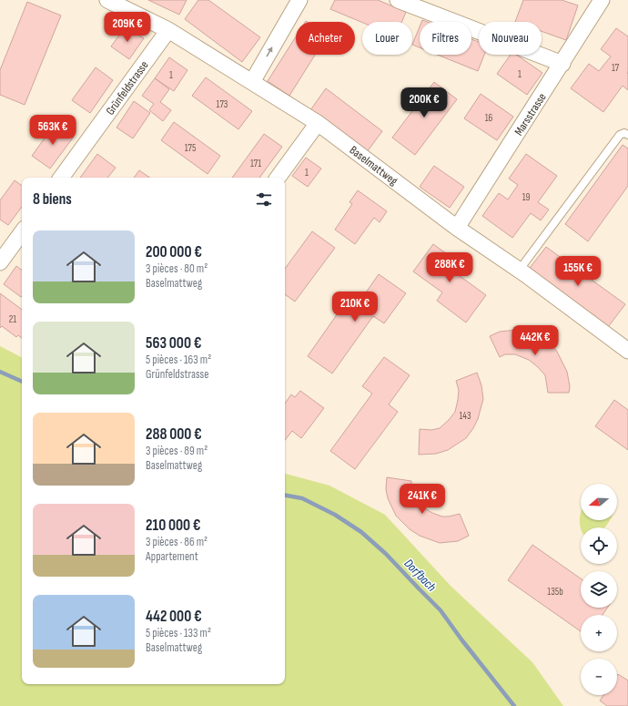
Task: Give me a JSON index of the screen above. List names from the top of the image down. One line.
{"streets":{"street":["Grünfeldstrasse","Marsstrasse","Baselmattweg"]},"crossings":[["Grünfeldstrasse","Baselmattweg"],["Marsstrasse","Baselmattweg"]],"water":["Dorfbach"],"house_numbers":["17","1","1","173","16","175","171","1","19","21","143","135b"],"north":"left","page":{"price":["209K €","200K €","563K €","288K €","155K €","210K €","442K €","241K €"],"chip":["Acheter","Louer","Filtres","Nouveau"],"heading":"8 biens","list":[{"name":"200 000 €","note":"3 pièces · 80 m² · Baselmattweg"},{"name":"563 000 €","note":"5 pièces · 163 m² · Grünfeldstrasse"},{"name":"288 000 €","note":"3 pièces · 89 m² · Baselmattweg"},{"name":"210 000 €","note":"3 pièces · 86 m² · Appartement"},{"name":"442 000 €","note":"5 pièces · 133 m² · Baselmattweg"}],"map_buttons":["+","−"]}}
